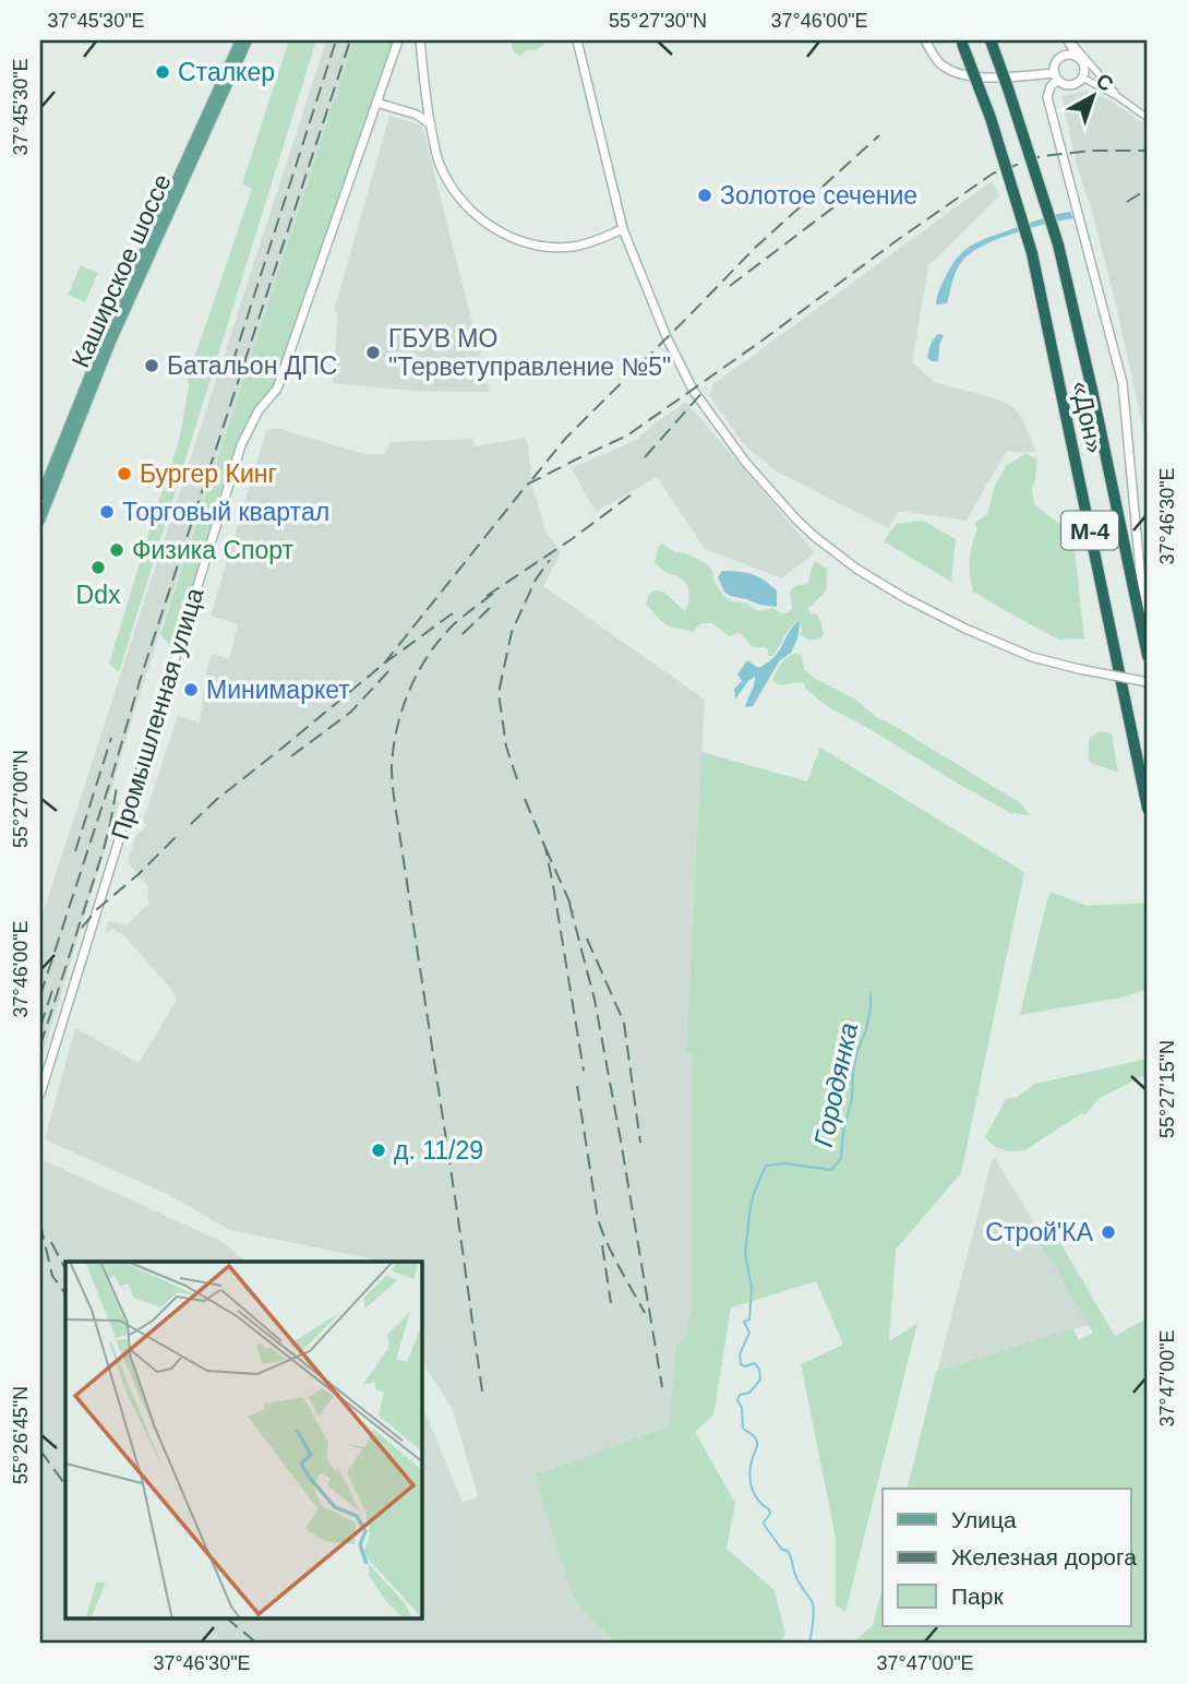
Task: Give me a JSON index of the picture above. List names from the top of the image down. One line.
{"streets":{"highway":["«Дон»","М-4"],"main road":["Каширское шоссе"],"street":["Промышленная улица"]},"water":["Городянка"],"places":["Сталкер","Золотое сечение","ГБУВ МО \"Терветуправление №5\"","Батальон ДПС","Бургер Кинг","Торговый квартал","Физика Спорт","Ddx","Минимаркет","д. 11/29","Строй'КА"],"legend":["Улица","Железная дорога","Парк"],"north":"top right","coordinates":["37°45'30\"E","55°27'30\"N","37°46'00\"E","37°46'30\"E","55°27'00\"N","55°27'15\"N","37°47'00\"E","55°26'45\"N"]}
